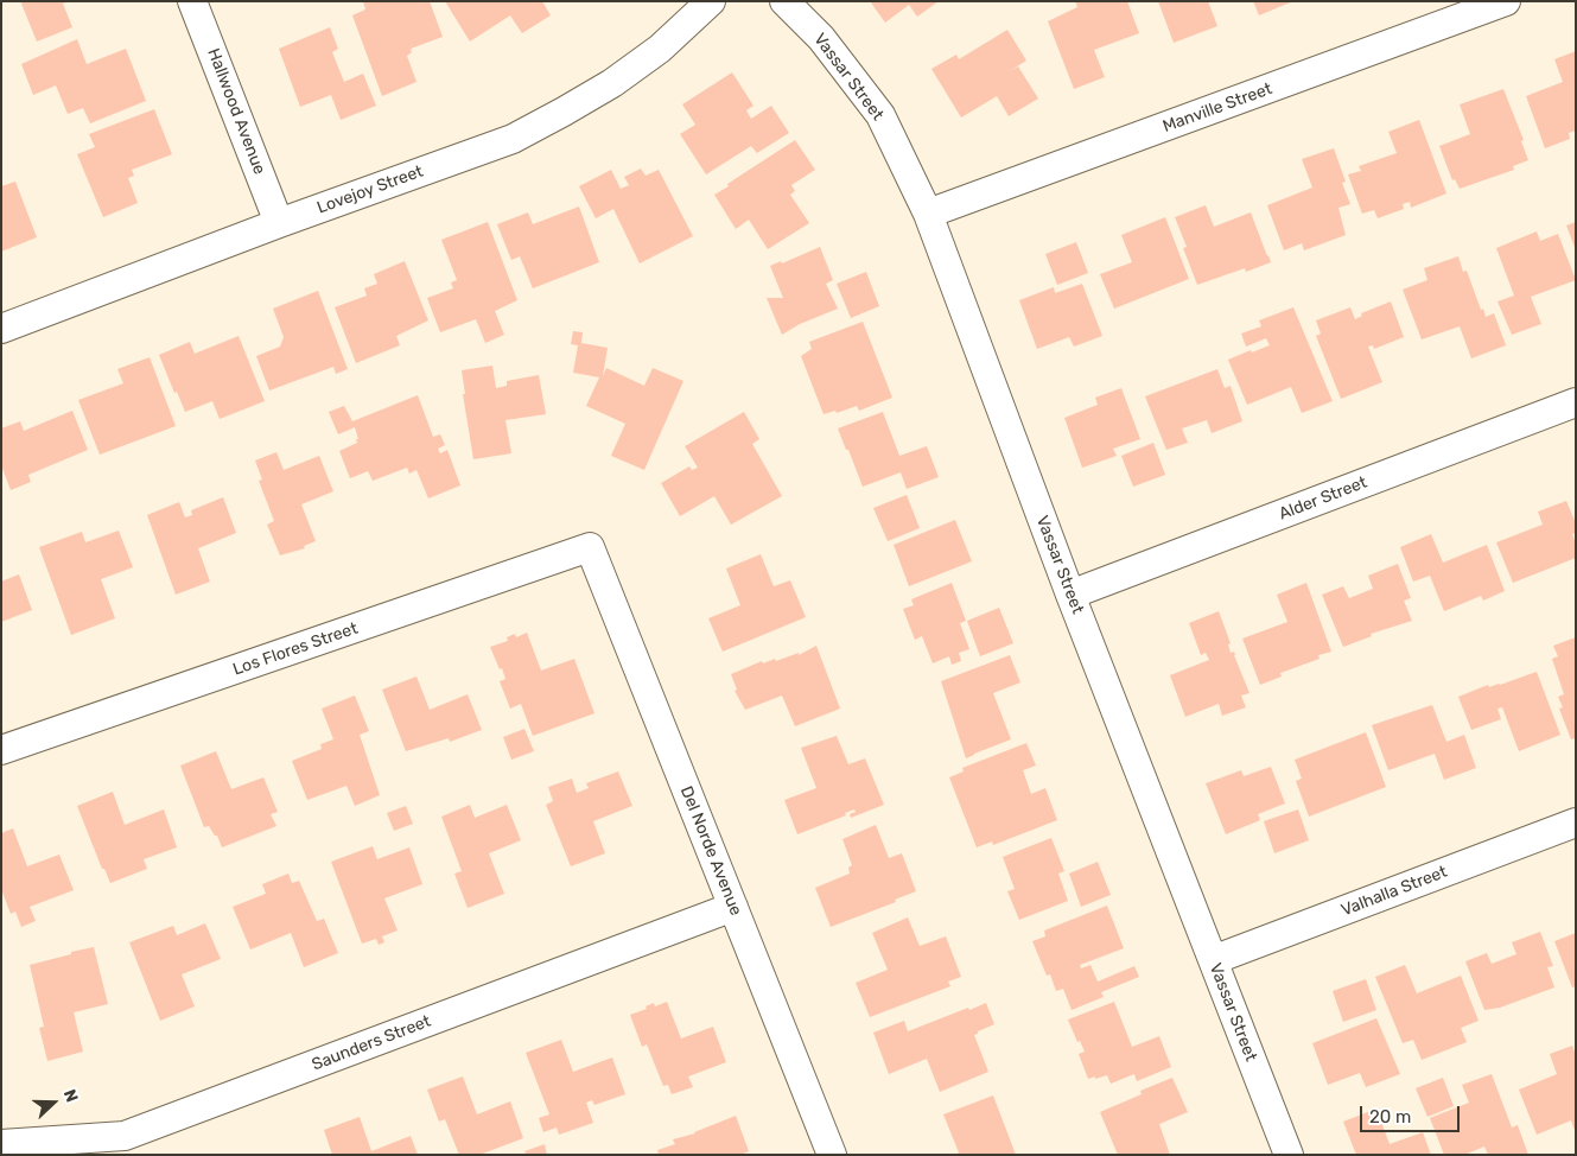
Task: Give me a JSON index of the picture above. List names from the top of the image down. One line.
{"streets":{"street":["Vassar Street","Manville Street","Hallwood Avenue","Lovejoy Street","Alder Street","Los Flores Street","Del Norde Avenue","Valhalla Street","Saunders Street"]},"crossings":[["Vassar Street","Manville Street"],["Vassar Street","Alder Street"],["Vassar Street","Valhalla Street"],["Hallwood Avenue","Lovejoy Street"],["Los Flores Street","Del Norde Avenue"],["Del Norde Avenue","Saunders Street"]],"scale_bar":"20 m","north":"right"}
